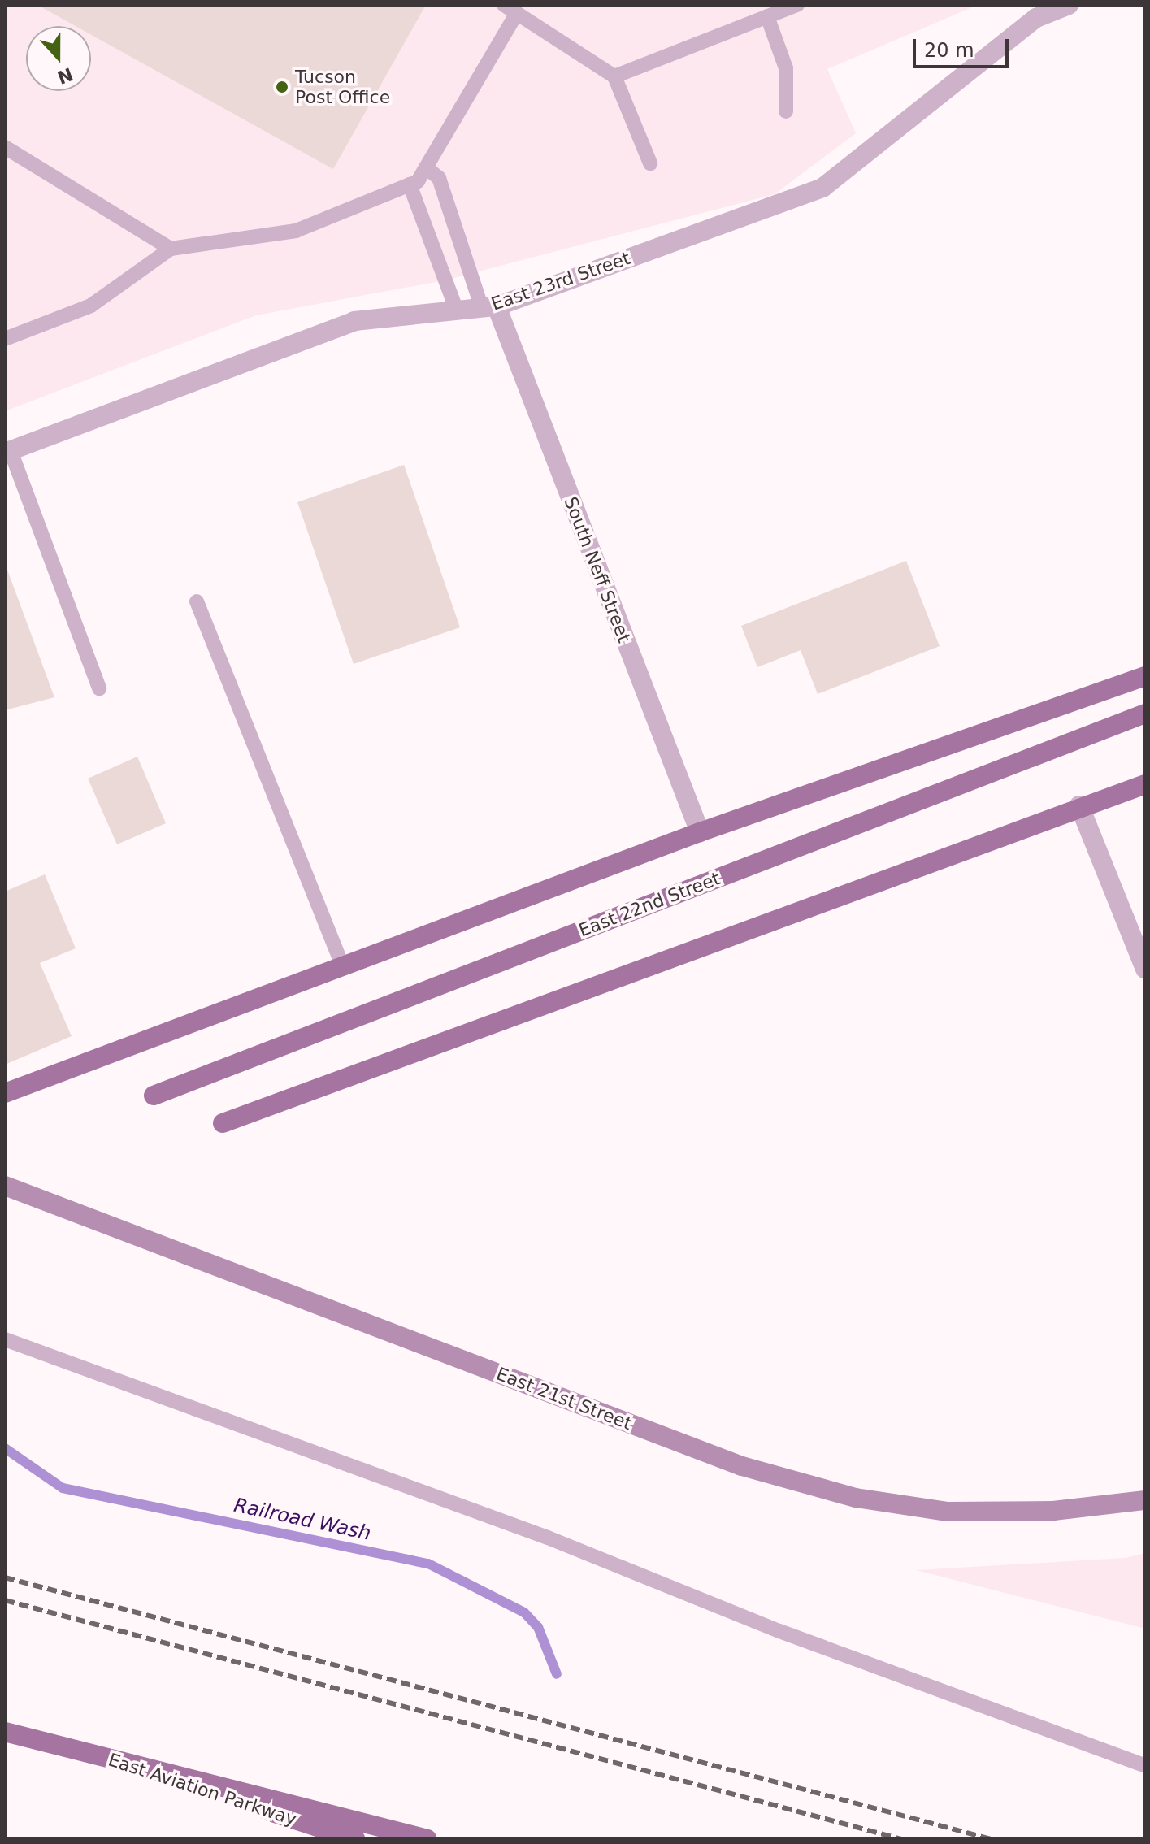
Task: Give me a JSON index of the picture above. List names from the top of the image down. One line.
{"streets":{"main road":["East 22nd Street","East Aviation Parkway"],"street":["East 23rd Street","South Neff Street","East 21st Street"]},"crossings":[["East 23rd Street","South Neff Street"]],"water":["Railroad Wash"],"places":["Tucson Post Office"],"scale_bar":"20 m","north":"bottom"}
